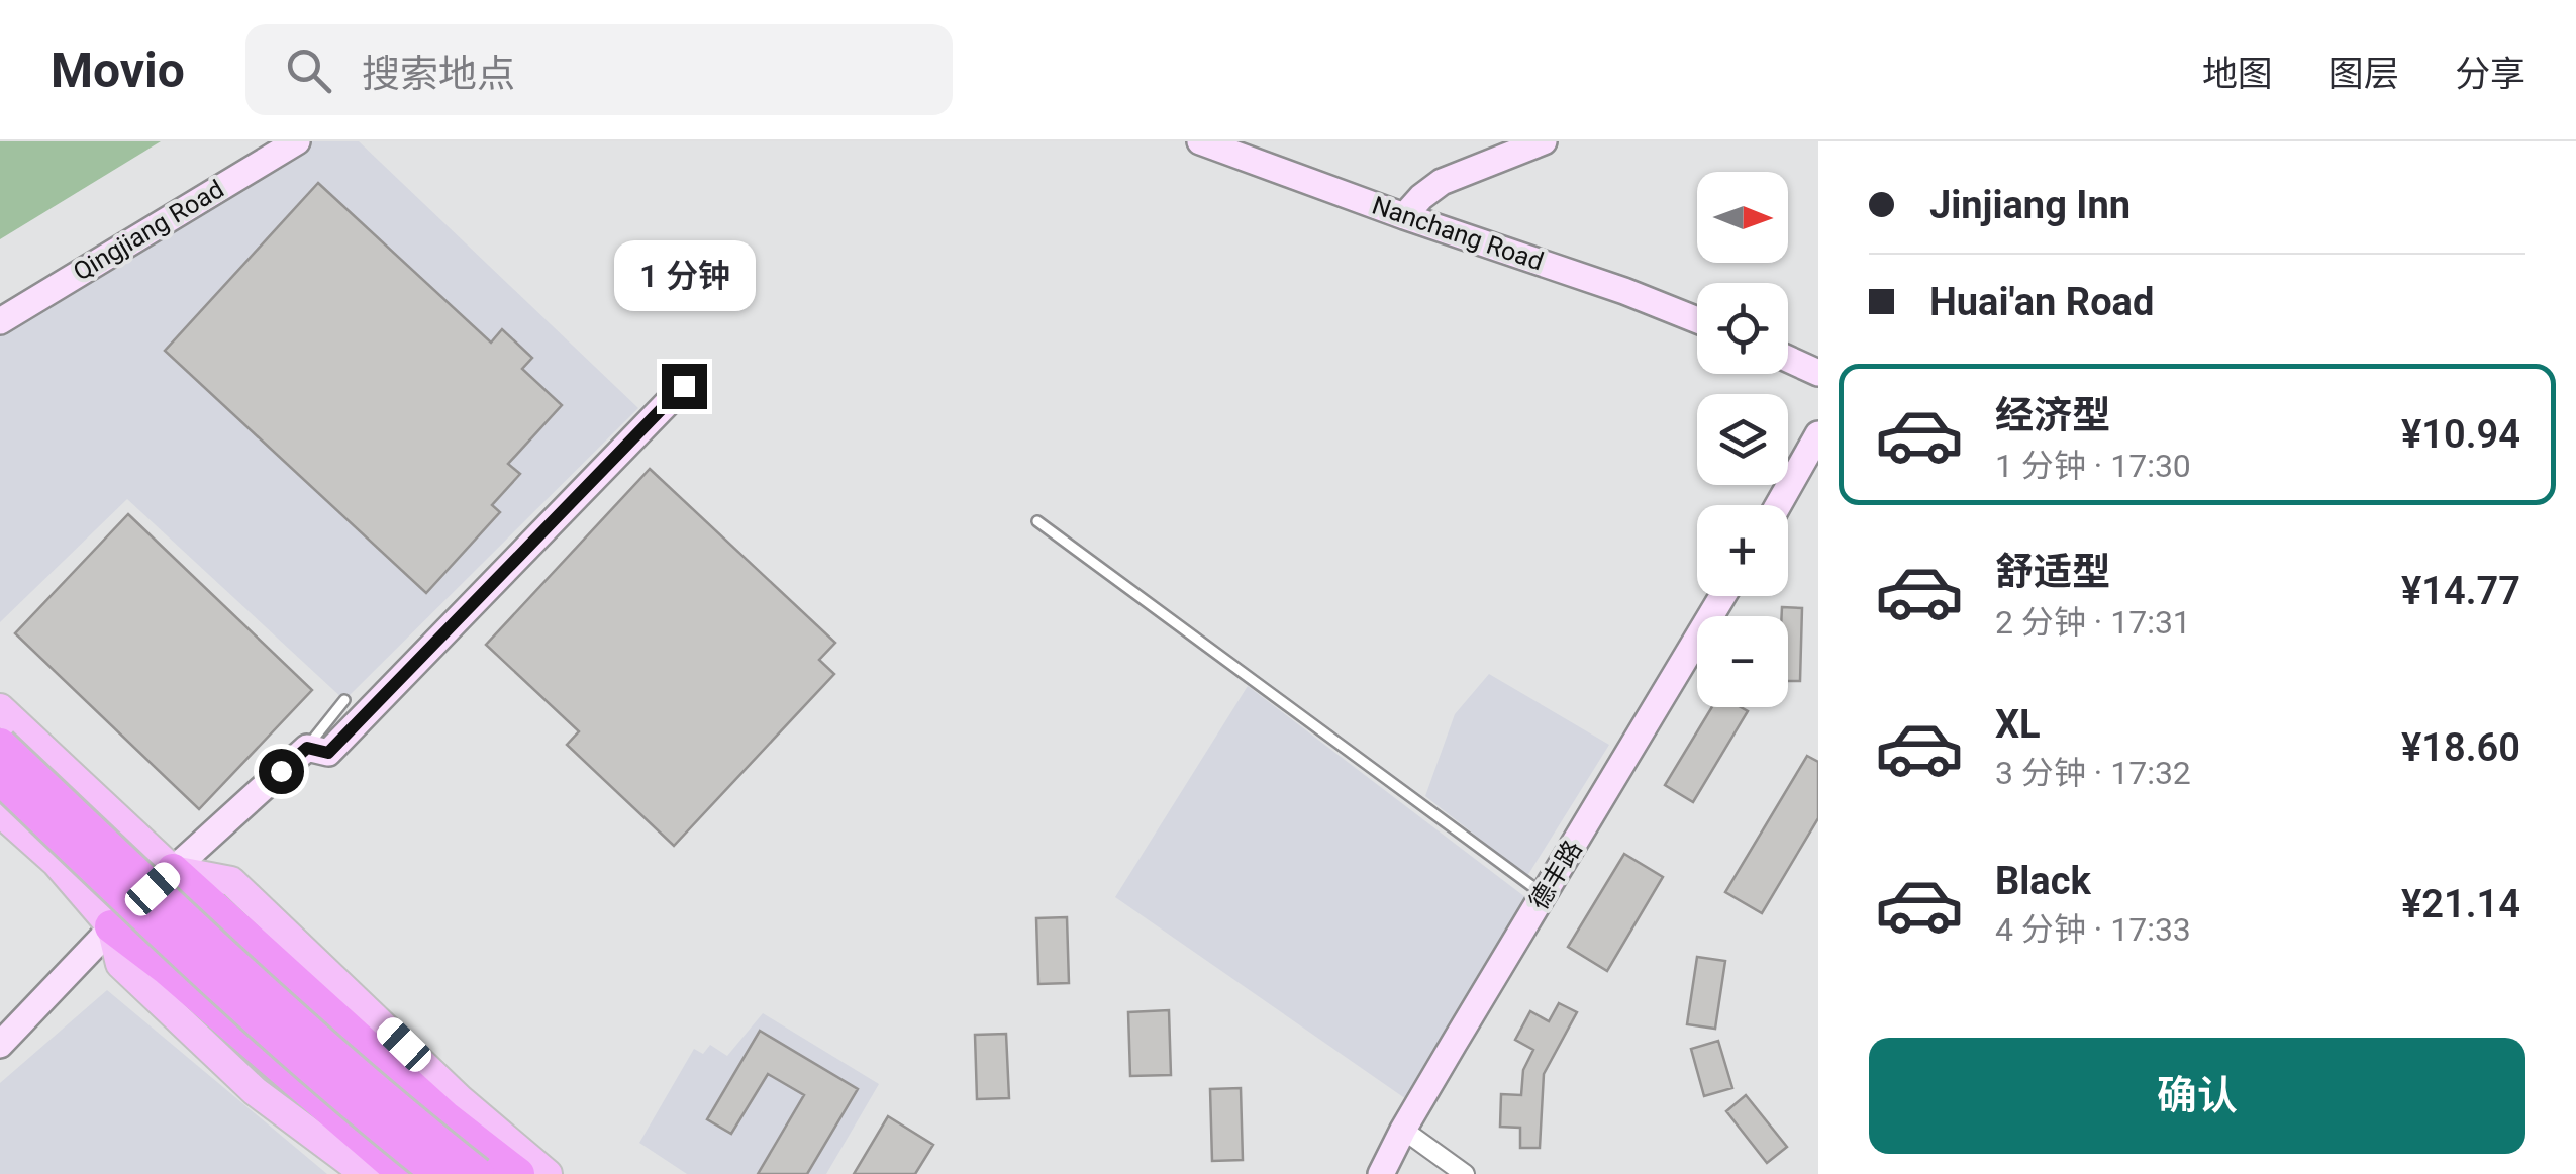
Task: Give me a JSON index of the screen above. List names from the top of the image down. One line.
{"streets":{"street":["Qingjiang Road","Nanchang Road","德丰路"]},"north":"right","page":{"header":"Movio","search":"搜索地点","nav":["地图","图层","分享"],"banner":["Jinjiang Inn","Huai'an Road"],"map_buttons":["+","−"],"bubble":"1 分钟","list":[{"name":"经济型","note":"1 分钟 · 17:30","value":"¥10.94"},{"name":"舒适型","note":"2 分钟 · 17:31","value":"¥14.77"},{"name":"XL","note":"3 分钟 · 17:32","value":"¥18.60"},{"name":"Black","note":"4 分钟 · 17:33","value":"¥21.14"}],"buttons":"确认"}}
